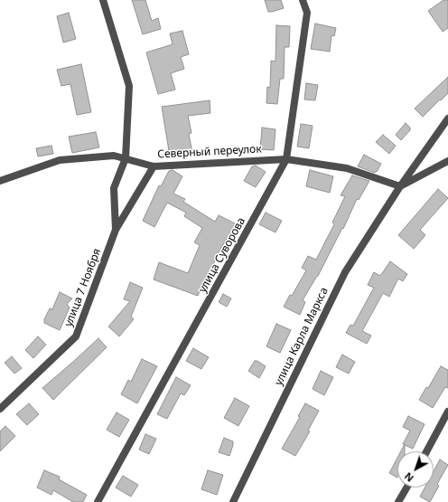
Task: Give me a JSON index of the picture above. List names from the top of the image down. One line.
{"streets":{"street":["Северный переулок","улица Суворова","улица 7 Ноября","улица Карла Маркса"]},"crossings":[["Северный переулок","улица Суворова"],["Северный переулок","улица 7 Ноября"],["Северный переулок","улица Карла Маркса"]],"north":"bottom left"}
